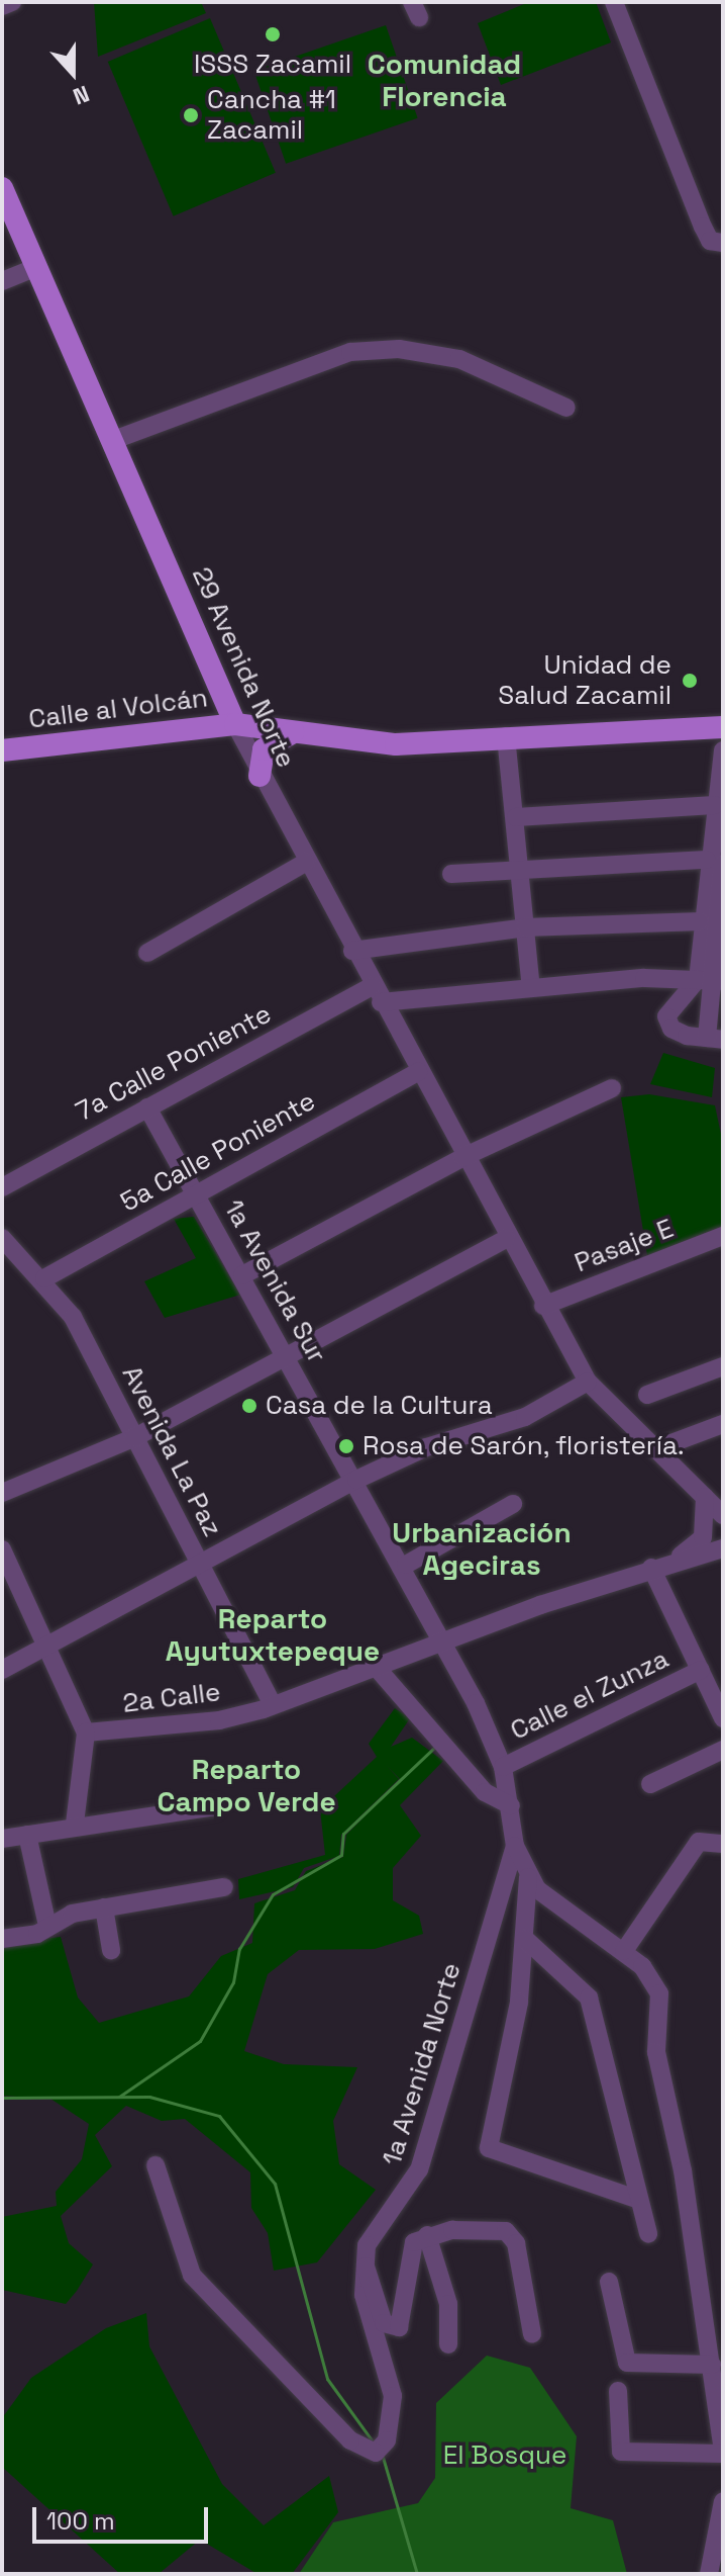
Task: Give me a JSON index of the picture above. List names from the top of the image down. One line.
{"streets":{"main road":["29 Avenida Norte","Calle al Volcán"],"street":["7a Calle Poniente","5a Calle Poniente","Pasaje E","1a Avenida Sur","Avenida La Paz","Calle el Zunza","2a Calle","1a Avenida Norte"]},"crossings":[["29 Avenida Norte","Calle al Volcán"],["29 Avenida Norte","7a Calle Poniente"],["29 Avenida Norte","5a Calle Poniente"],["29 Avenida Norte","Pasaje E"],["7a Calle Poniente","1a Avenida Sur"],["5a Calle Poniente","1a Avenida Sur"],["5a Calle Poniente","Avenida La Paz"],["1a Avenida Sur","1a Avenida Norte"],["Avenida La Paz","2a Calle"],["Calle el Zunza","1a Avenida Norte"],["2a Calle","1a Avenida Norte"]],"districts":["Comunidad Florencia","Urbanización Ageciras","Reparto Ayutuxtepeque","Reparto Campo Verde"],"parks":["El Bosque"],"places":["ISSS Zacamil","Cancha #1 Zacamil","Unidad de Salud Zacamil","Casa de la Cultura","Rosa de Sarón, floristería."],"scale_bar":"100 m","north":"bottom"}
